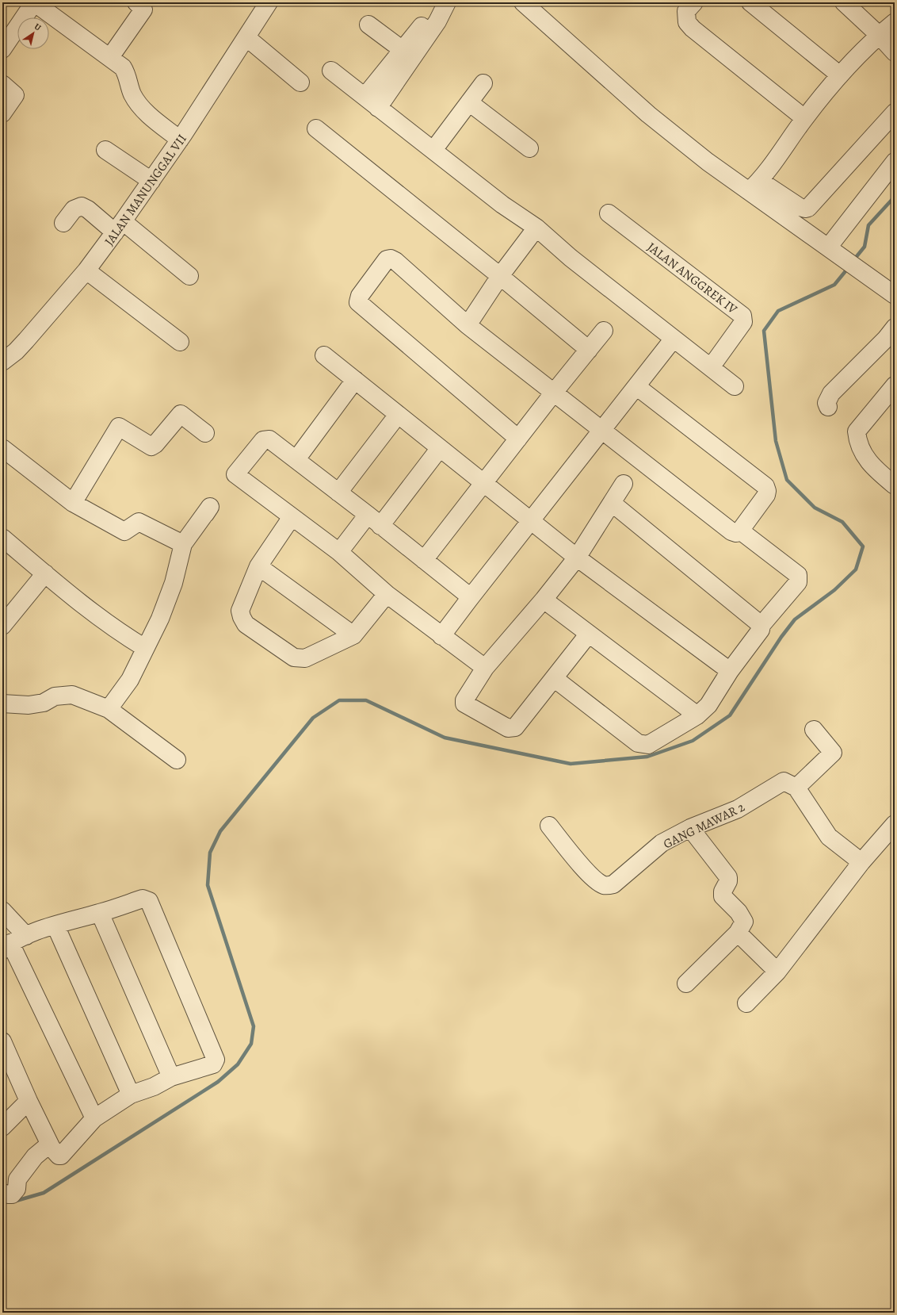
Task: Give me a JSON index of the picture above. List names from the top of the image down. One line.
{"streets":{"street":["JALAN MANUNGGAL VII","JALAN ANGGREK IV","GANG MAWAR 2"]},"north":"top right"}
